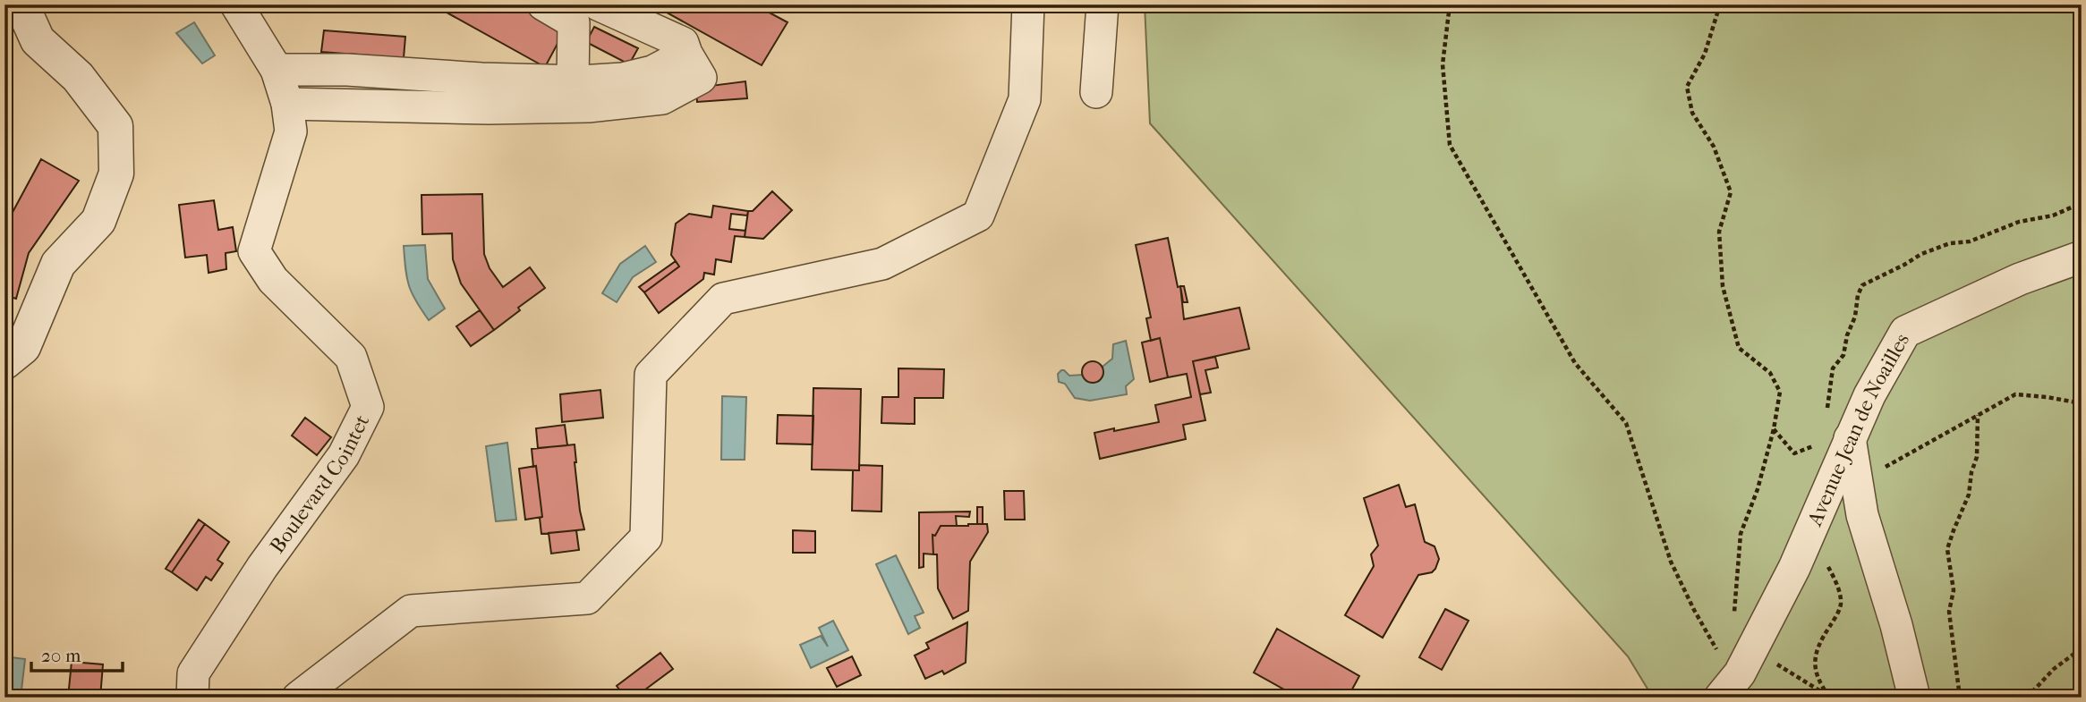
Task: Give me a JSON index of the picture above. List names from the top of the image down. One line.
{"streets":{"street":["Avenue Jean de Noailles","Boulevard Cointet"]},"scale_bar":"20 m"}
